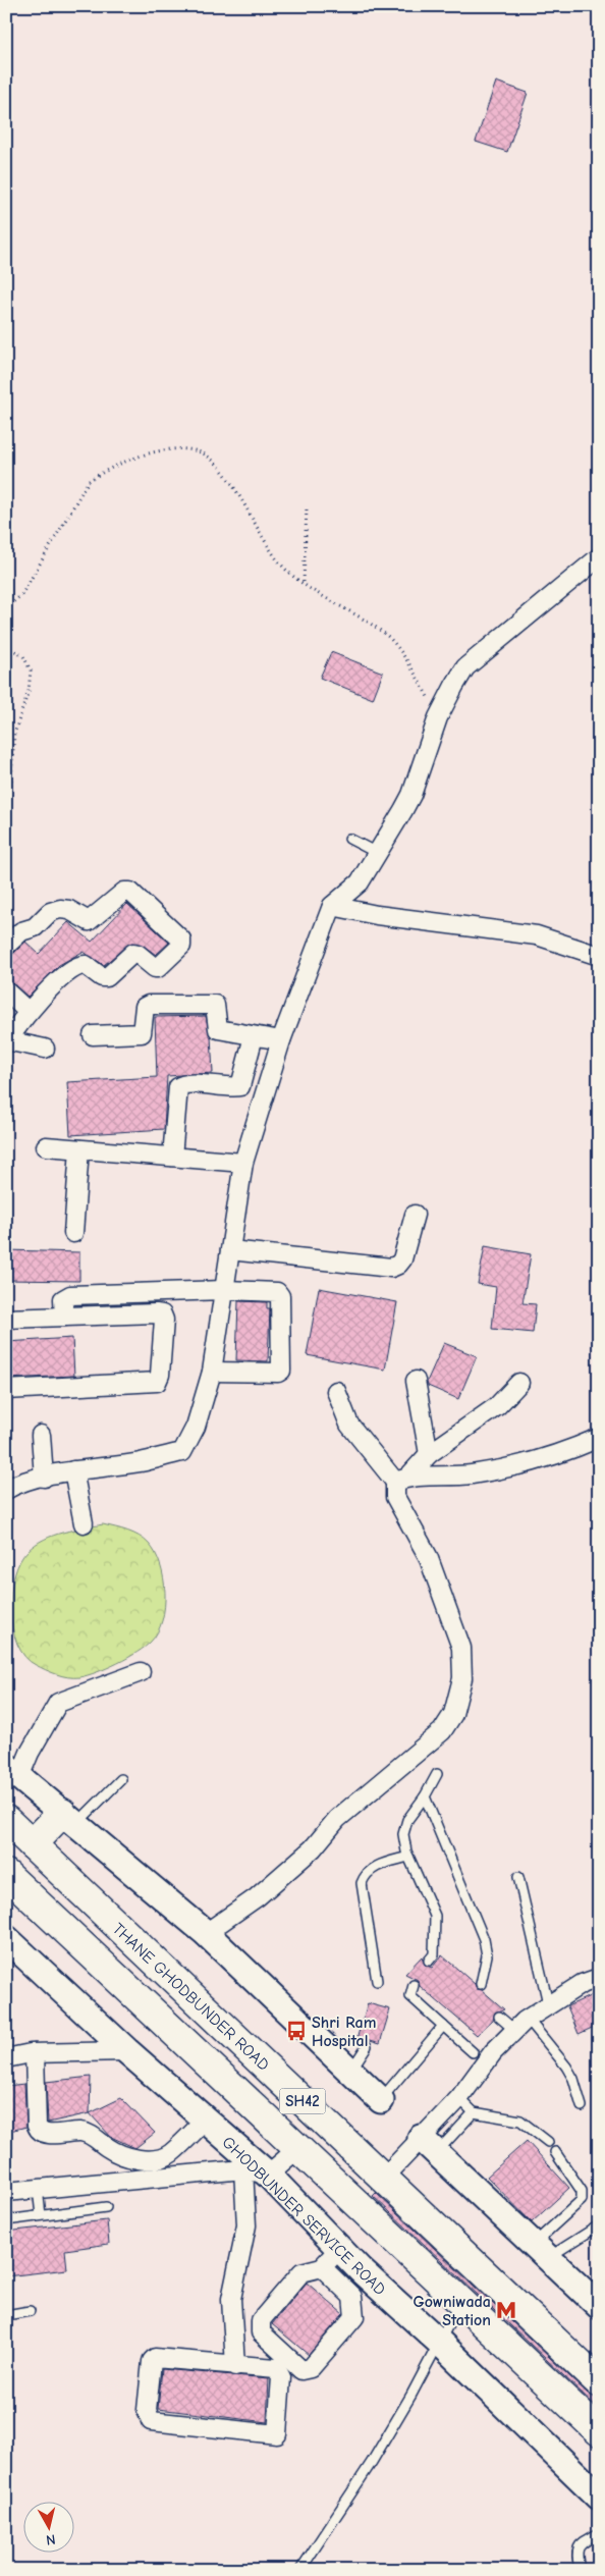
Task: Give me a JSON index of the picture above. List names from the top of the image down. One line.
{"streets":{"main road":["THANE GHODBUNDER ROAD","SH42"],"street":["GHODBUNDER SERVICE ROAD"]},"places":{"bus stop":["Shri Ram Hospital"],"metro station":["Gowniwada Station"]},"north":"bottom"}
